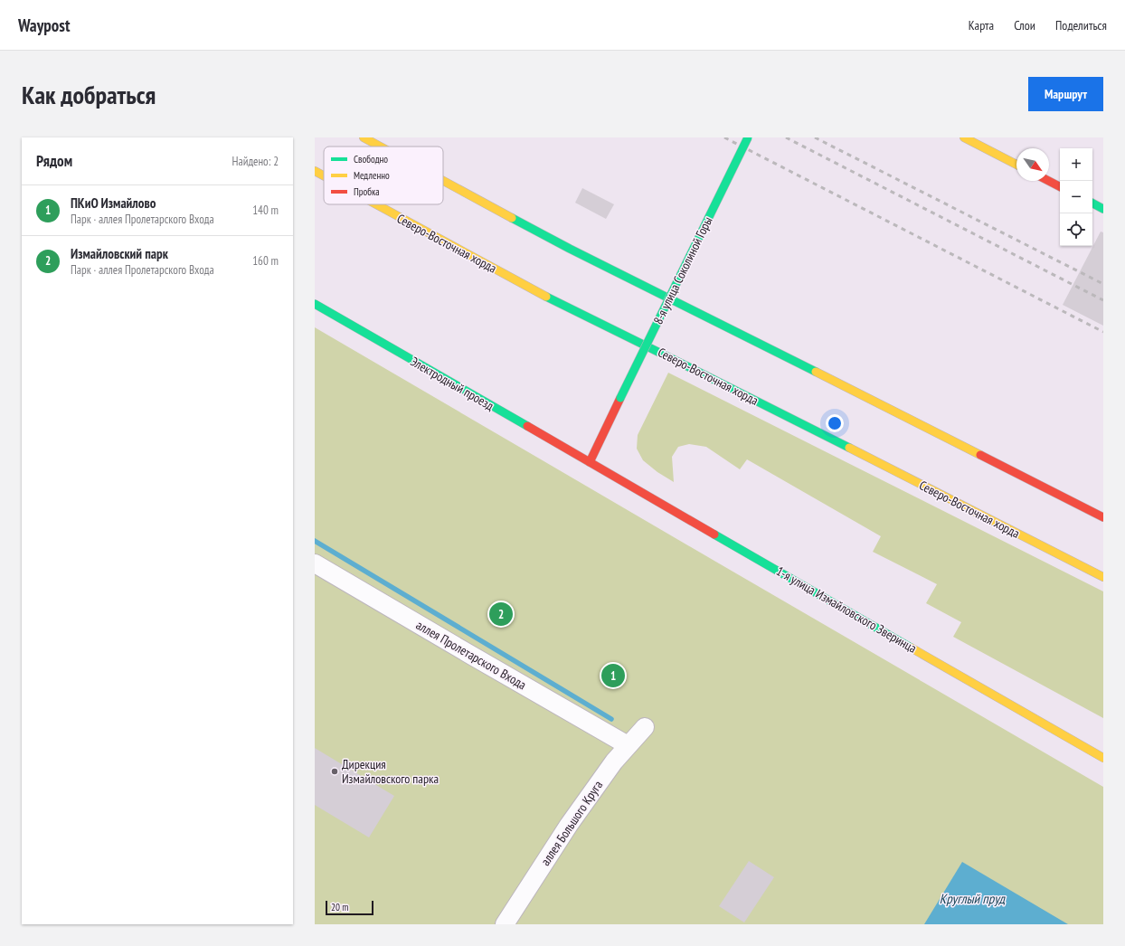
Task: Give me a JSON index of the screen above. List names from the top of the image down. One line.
{"streets":{"main road":["Северо-Восточная хорда","8-я улица Соколиной Горы","Электродный проезд","1-я улица Измайловского Зверинца"],"street":["аллея Пролетарского Входа","аллея Большого Круга"]},"crossings":[["8-я улица Соколиной Горы","Электродный проезд"],["8-я улица Соколиной Горы","1-я улица Измайловского Зверинца"],["Электродный проезд","1-я улица Измайловского Зверинца"],["аллея Пролетарского Входа","аллея Большого Круга"]],"water":["Круглый пруд"],"places":["Дирекция Измайловского парка"],"legend":["Свободно","Медленно","Пробка"],"scale_bar":"20 m","north":"bottom right","page":{"header":"Waypost","nav":["Карта","Слои","Поделиться"],"buttons":"Маршрут","title":"Как добраться","heading":["Рядом","Найдено: 2"],"map_buttons":["+","−"],"list":[{"mark":"1","name":"ПКиО Измайлово","note":"Парк · аллея Пролетарского Входа","value":"140 m"},{"mark":"2","name":"Измайловский парк","note":"Парк · аллея Пролетарского Входа","value":"160 m"}],"pins":["2","1"],"scale":"20 m"}}
